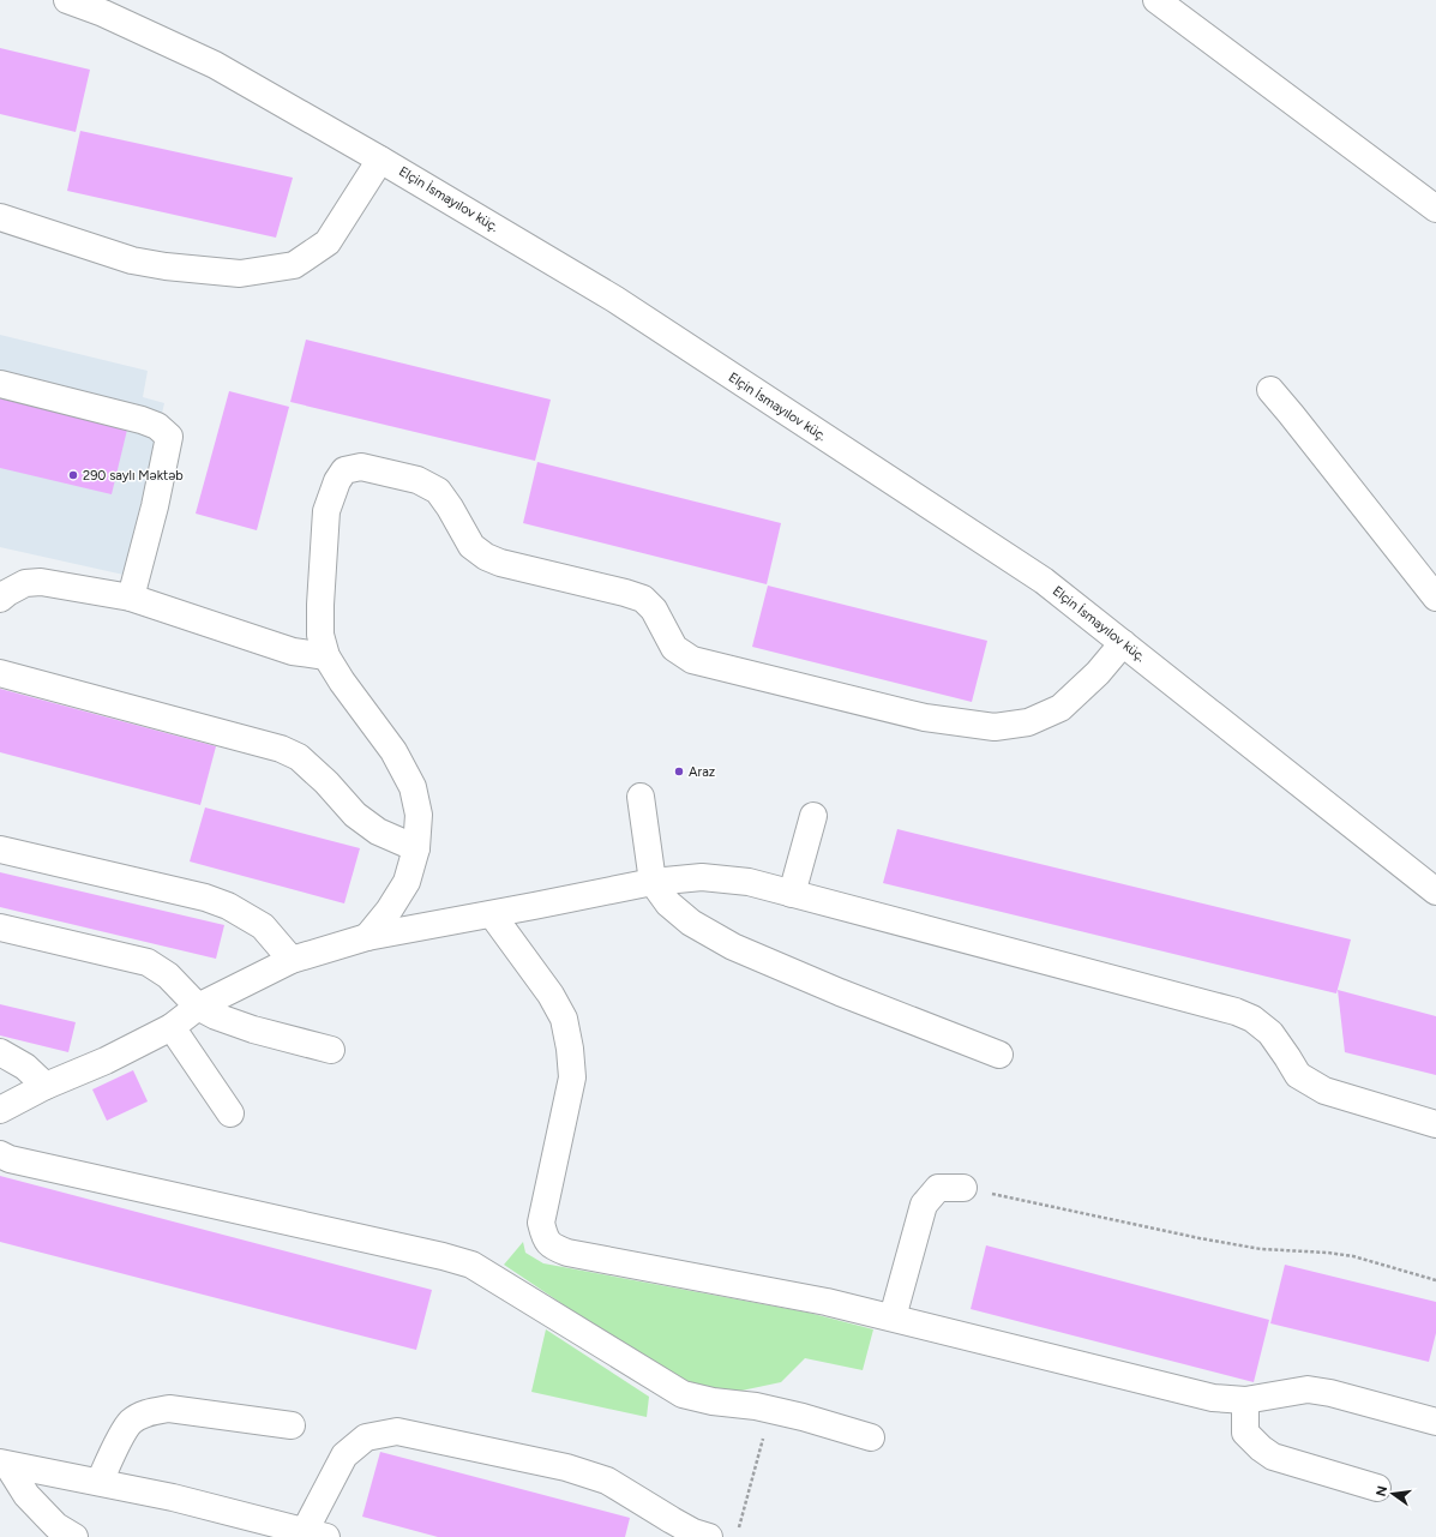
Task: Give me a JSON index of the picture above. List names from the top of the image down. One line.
{"streets":{"street":["Elçin İsmayılov küç."]},"places":["290 saylı Məktəb","Araz"],"north":"left"}
